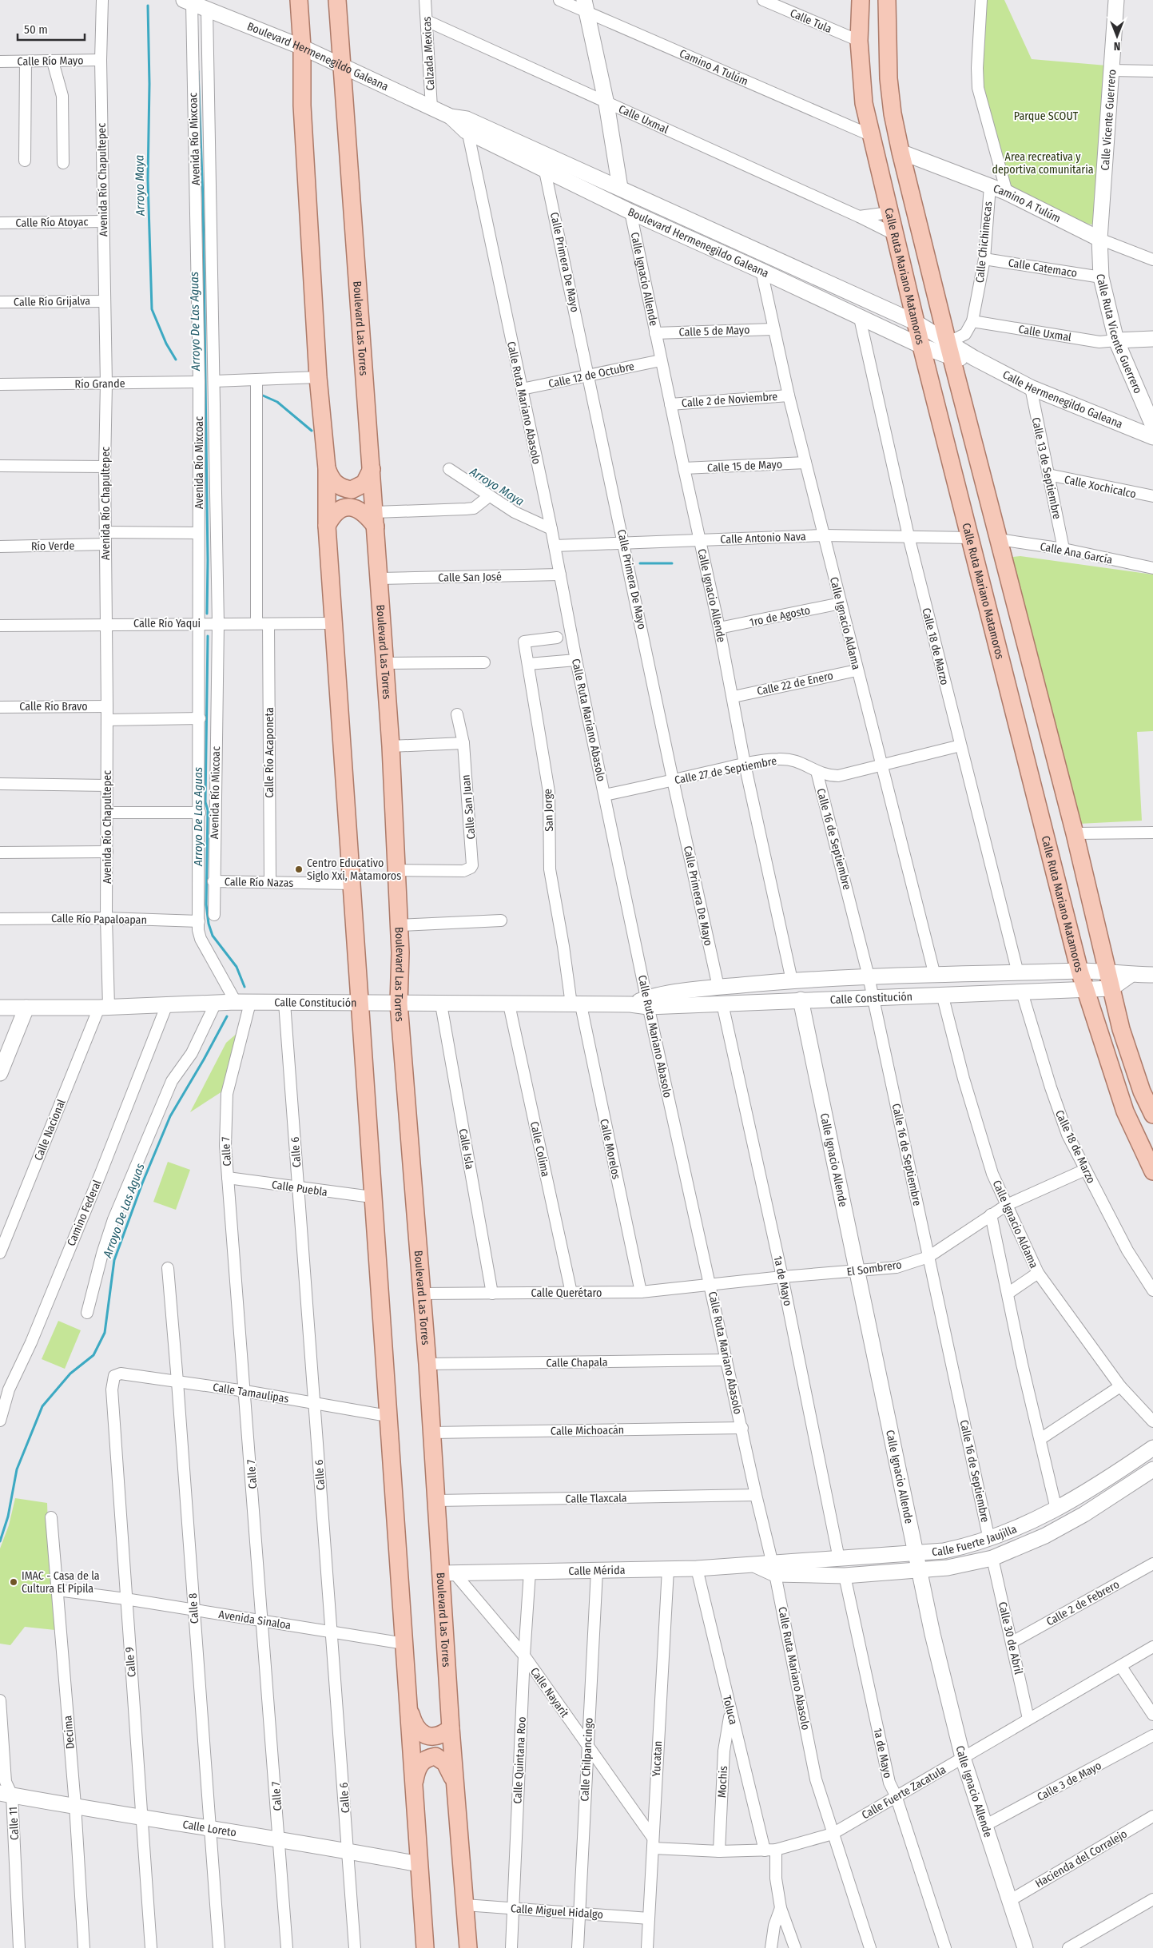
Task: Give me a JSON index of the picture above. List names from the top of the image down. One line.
{"streets":{"main road":["Boulevard Hermenegildo Galeana","Camino A Tulúm","Calle Uxmal","Calle Vicente Guerrero","Calle Ruta Mariano Matamoros","Calle Ignacio Allende","Boulevard Las Torres","Calle Ruta Vicente Guerrero","Calle Hermenegildo Galeana","Calle Constitución","Calle Fuerte Jaujilla","Calle Mérida","Calle Loreto"],"street":["Calle Tula","Calzada Mexicas","Calle Río Mayo","Avenida Río Mixcoac","Avenida Río Chapultepec","Calle Río Atoyac","Calle Chichimecas","Calle Primera De Mayo","Calle Catemaco","Calle Río Grijalva","Calle 5 de Mayo","Calle 12 de Octubre","Río Grande","Calle 2 de Noviembre","Calle Ruta Mariano Abasolo","Calle 15 de Mayo","Calle 13 de Septiembre","Calle Xochicalco","Calle Antonio Nava","Río Verde","Calle Ana García","Calle San José","1ro de Agosto","Calle Río Yaqui","Calle Ignacio Aldama","Calle 18 de Marzo","Calle 22 de Enero","Calle Río Bravo","Calle Río Acaponeta","Calle 27 de Septiembre","Calle San Juan","San Jorge","Calle 16 de Septiembre","Calle Río Nazas","Calle Río Papaloapan","Calle Nacional","Calle Isla","Calle Colima","Calle Morelos","Calle 7","Calle 6","Calle Puebla","Camino Federal","El Sombrero","1a de Mayo","Calle Querétaro","Calle Chapala","Calle Tamaulipas","Calle Michoacán","Calle Tlaxcala","Calle 2 de Febrero","Calle 8","Avenida Sinaloa","Calle 30 de Abril","Calle 9","Calle Nayarit","Toluca","Decima","Yucatan","Calle Chilpancingo","Calle Quintana Roo","Calle 3 de Mayo","Mochis","Calle Fuerte Zacatula","Calle 11","Hacienda del Corralejo","Calle Miguel Hidalgo"]},"crossings":[["Calle Tula","Calle Ruta Mariano Matamoros"],["Calzada Mexicas","Boulevard Hermenegildo Galeana"],["Calzada Mexicas","Calle Uxmal"],["Boulevard Hermenegildo Galeana","Avenida Río Mixcoac"],["Boulevard Hermenegildo Galeana","Calle Primera De Mayo"],["Boulevard Hermenegildo Galeana","Calle Ruta Mariano Matamoros"],["Boulevard Hermenegildo Galeana","Calle Ignacio Allende"],["Boulevard Hermenegildo Galeana","Boulevard Las Torres"],["Boulevard Hermenegildo Galeana","Calle Hermenegildo Galeana"],["Boulevard Hermenegildo Galeana","Calle Ruta Mariano Abasolo"],["Boulevard Hermenegildo Galeana","Calle Ignacio Aldama"],["Boulevard Hermenegildo Galeana","Calle 18 de Marzo"],["Calle Río Mayo","Avenida Río Chapultepec"],["Camino A Tulúm","Calle Vicente Guerrero"],["Camino A Tulúm","Calle Chichimecas"],["Camino A Tulúm","Calle Ruta Mariano Matamoros"],["Camino A Tulúm","Calle Ruta Vicente Guerrero"],["Calle Uxmal","Calle Chichimecas"],["Calle Uxmal","Calle Ruta Mariano Matamoros"],["Calle Uxmal","Calle Ruta Vicente Guerrero"],["Calle Vicente Guerrero","Calle Ruta Vicente Guerrero"],["Avenida Río Mixcoac","Río Grande"],["Avenida Río Mixcoac","Calle Río Yaqui"],["Avenida Río Mixcoac","Calle Río Nazas"],["Avenida Río Mixcoac","Calle Río Papaloapan"],["Avenida Río Mixcoac","Calle Constitución"],["Avenida Río Mixcoac","Calle 7"],["Avenida Río Chapultepec","Calle Río Atoyac"],["Avenida Río Chapultepec","Calle Río Grijalva"],["Avenida Río Chapultepec","Río Grande"],["Avenida Río Chapultepec","Río Verde"],["Avenida Río Chapultepec","Calle Río Yaqui"],["Avenida Río Chapultepec","Calle Río Bravo"],["Avenida Río Chapultepec","Calle Río Papaloapan"],["Avenida Río Chapultepec","Calle Constitución"],["Avenida Río Chapultepec","Calle Nacional"],["Calle Chichimecas","Calle Catemaco"],["Calle Primera De Mayo","Calle 12 de Octubre"],["Calle Primera De Mayo","Calle Antonio Nava"],["Calle Primera De Mayo","Calle 27 de Septiembre"],["Calle Primera De Mayo","Calle Constitución"],["Calle Catemaco","Calle Ruta Vicente Guerrero"],["Calle Ruta Mariano Matamoros","Calle Antonio Nava"],["Calle Ruta Mariano Matamoros","Calle Constitución"],["Calle Ignacio Allende","Calle 5 de Mayo"],["Calle Ignacio Allende","Calle 12 de Octubre"],["Calle Ignacio Allende","Calle 2 de Noviembre"],["Calle Ignacio Allende","Calle 15 de Mayo"],["Calle Ignacio Allende","Calle Antonio Nava"],["Calle Ignacio Allende","1ro de Agosto"],["Calle Ignacio Allende","Calle 22 de Enero"],["Calle Ignacio Allende","Calle 27 de Septiembre"],["Calle Ignacio Allende","Calle Constitución"],["Calle Ignacio Allende","El Sombrero"],["Calle Ignacio Allende","Calle Fuerte Jaujilla"],["Calle Ignacio Allende","Calle 3 de Mayo"],["Calle Ignacio Allende","Calle Fuerte Zacatula"],["Calle Ignacio Allende","Hacienda del Corralejo"],["Boulevard Las Torres","Calle San José"],["Boulevard Las Torres","Calle San Juan"],["Boulevard Las Torres","Calle Constitución"],["Boulevard Las Torres","Calle Querétaro"],["Boulevard Las Torres","Calle Chapala"],["Boulevard Las Torres","Calle Michoacán"],["Boulevard Las Torres","Calle Tlaxcala"],["Boulevard Las Torres","Calle Mérida"],["Boulevard Las Torres","Calle Nayarit"],["Boulevard Las Torres","Calle Miguel Hidalgo"],["Calle 5 de Mayo","Calle Ignacio Aldama"],["Calle 12 de Octubre","Calle Ruta Mariano Abasolo"],["Calle Hermenegildo Galeana","Calle 13 de Septiembre"],["Calle 2 de Noviembre","Calle Ignacio Aldama"],["Calle Ruta Mariano Abasolo","Calle Antonio Nava"],["Calle Ruta Mariano Abasolo","Calle San José"],["Calle Ruta Mariano Abasolo","Calle 27 de Septiembre"],["Calle Ruta Mariano Abasolo","Calle Constitución"],["Calle Ruta Mariano Abasolo","El Sombrero"],["Calle Ruta Mariano Abasolo","Calle Querétaro"],["Calle Ruta Mariano Abasolo","Calle Chapala"],["Calle Ruta Mariano Abasolo","Calle Michoacán"],["Calle Ruta Mariano Abasolo","Calle Tlaxcala"],["Calle Ruta Mariano Abasolo","Calle Fuerte Jaujilla"],["Calle Ruta Mariano Abasolo","Calle Mérida"],["Calle Ruta Mariano Abasolo","Calle Fuerte Zacatula"],["Calle 15 de Mayo","Calle Ignacio Aldama"],["Calle 13 de Septiembre","Calle Xochicalco"],["Calle 13 de Septiembre","Calle Ana García"],["Calle Antonio Nava","Calle Ignacio Aldama"],["Calle Antonio Nava","Calle 18 de Marzo"],["1ro de Agosto","Calle Ignacio Aldama"],["Calle Río Yaqui","Calle Río Acaponeta"],["Calle Ignacio Aldama","Calle 22 de Enero"],["Calle Ignacio Aldama","Calle 27 de Septiembre"],["Calle Ignacio Aldama","Calle Constitución"],["Calle Ignacio Aldama","El Sombrero"],["Calle 18 de Marzo","Calle 27 de Septiembre"],["Calle 18 de Marzo","Calle Constitución"],["Calle 18 de Marzo","El Sombrero"],["Calle Río Acaponeta","Calle Río Nazas"],["Calle 27 de Septiembre","Calle 16 de Septiembre"],["San Jorge","Calle Constitución"],["San Jorge","Calle Morelos"],["Calle 16 de Septiembre","Calle Constitución"],["Calle 16 de Septiembre","El Sombrero"],["Calle 16 de Septiembre","Calle Fuerte Jaujilla"],["Calle Constitución","Calle Nacional"],["Calle Constitución","Calle Isla"],["Calle Constitución","Calle Colima"],["Calle Constitución","Calle Morelos"],["Calle Constitución","Calle 7"],["Calle Constitución","Calle 6"],["Calle Constitución","Camino Federal"],["Calle Constitución","1a de Mayo"],["Calle Isla","Calle Querétaro"],["Calle Colima","Calle Querétaro"],["Calle Morelos","Calle Querétaro"],["Calle 7","Calle Puebla"],["Calle 7","Calle Tamaulipas"],["Calle 7","Avenida Sinaloa"],["Calle 7","Calle Loreto"],["Calle 6","Calle Puebla"],["Calle 6","Calle Tamaulipas"],["Calle 6","Avenida Sinaloa"],["Calle 6","Calle Loreto"],["El Sombrero","1a de Mayo"],["El Sombrero","Calle Querétaro"],["1a de Mayo","Calle Fuerte Jaujilla"],["1a de Mayo","Calle Fuerte Zacatula"],["Calle Tamaulipas","Calle 8"],["Calle Tamaulipas","Calle 9"],["Calle Fuerte Jaujilla","Calle Mérida"],["Calle Fuerte Jaujilla","Calle 30 de Abril"],["Calle Mérida","Calle Nayarit"],["Calle Mérida","Toluca"],["Calle Mérida","Yucatan"],["Calle Mérida","Calle Chilpancingo"],["Calle Mérida","Calle Quintana Roo"],["Calle 2 de Febrero","Calle 30 de Abril"],["Calle 8","Avenida Sinaloa"],["Calle 8","Calle Loreto"],["Avenida Sinaloa","Calle 9"],["Avenida Sinaloa","Decima"],["Calle 30 de Abril","Calle Fuerte Zacatula"],["Calle 9","Calle Loreto"],["Calle Nayarit","Yucatan"],["Calle Nayarit","Calle Chilpancingo"],["Calle Nayarit","Calle Quintana Roo"],["Calle Nayarit","Calle Fuerte Zacatula"],["Toluca","Mochis"],["Toluca","Calle Fuerte Zacatula"],["Decima","Calle Loreto"],["Yucatan","Calle Fuerte Zacatula"],["Yucatan","Calle Miguel Hidalgo"],["Calle Chilpancingo","Calle Miguel Hidalgo"],["Calle Quintana Roo","Calle Miguel Hidalgo"],["Mochis","Calle Fuerte Zacatula"],["Calle 11","Calle Loreto"]],"water":["Arroyo Maya","Arroyo De Las Aguas"],"parks":["Parque SCOUT","Area recreativa y deportiva comunitaria"],"places":["Centro Educativo Siglo Xxi, Matamoros","IMAC - Casa de la Cultura El Pípila"],"scale_bar":"50 m","north":"bottom"}
